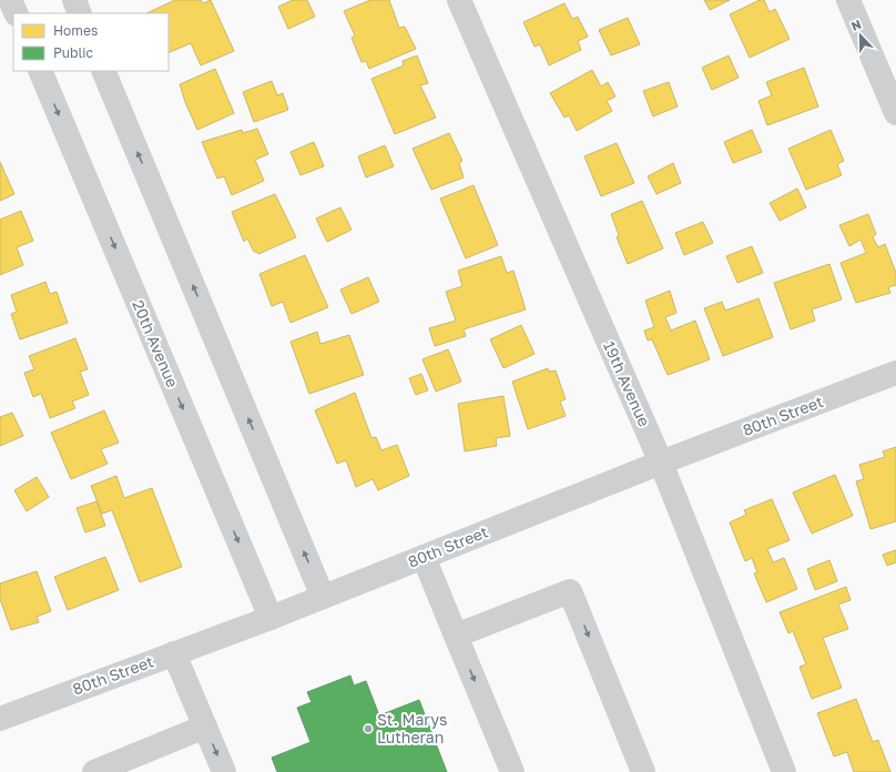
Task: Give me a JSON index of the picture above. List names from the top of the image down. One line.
{"streets":{"street":["20th Avenue","19th Avenue","80th Street"]},"crossings":[["20th Avenue","80th Street"],["19th Avenue","80th Street"]],"places":["St. Marys Lutheran"],"legend":["Homes","Public"],"north":"top"}
